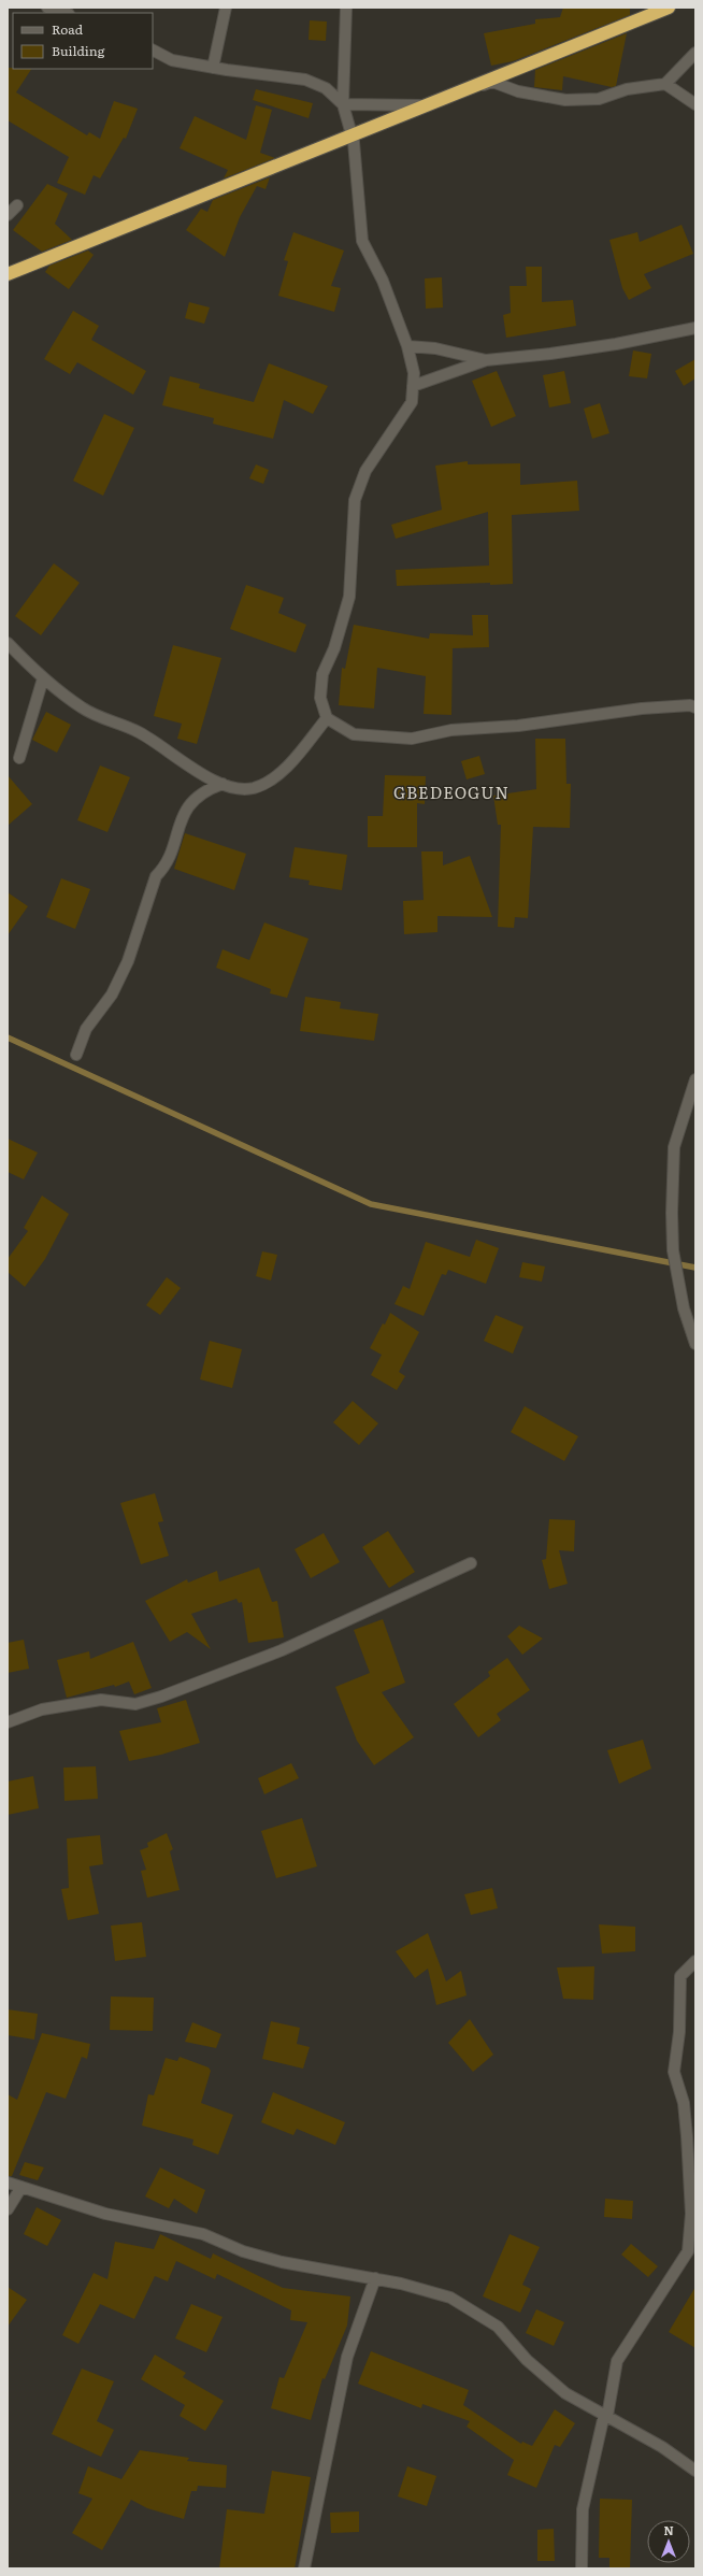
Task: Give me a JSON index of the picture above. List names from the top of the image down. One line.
{"districts":["GBEDEOGUN"],"legend":["Road","Building"],"north":"top"}
